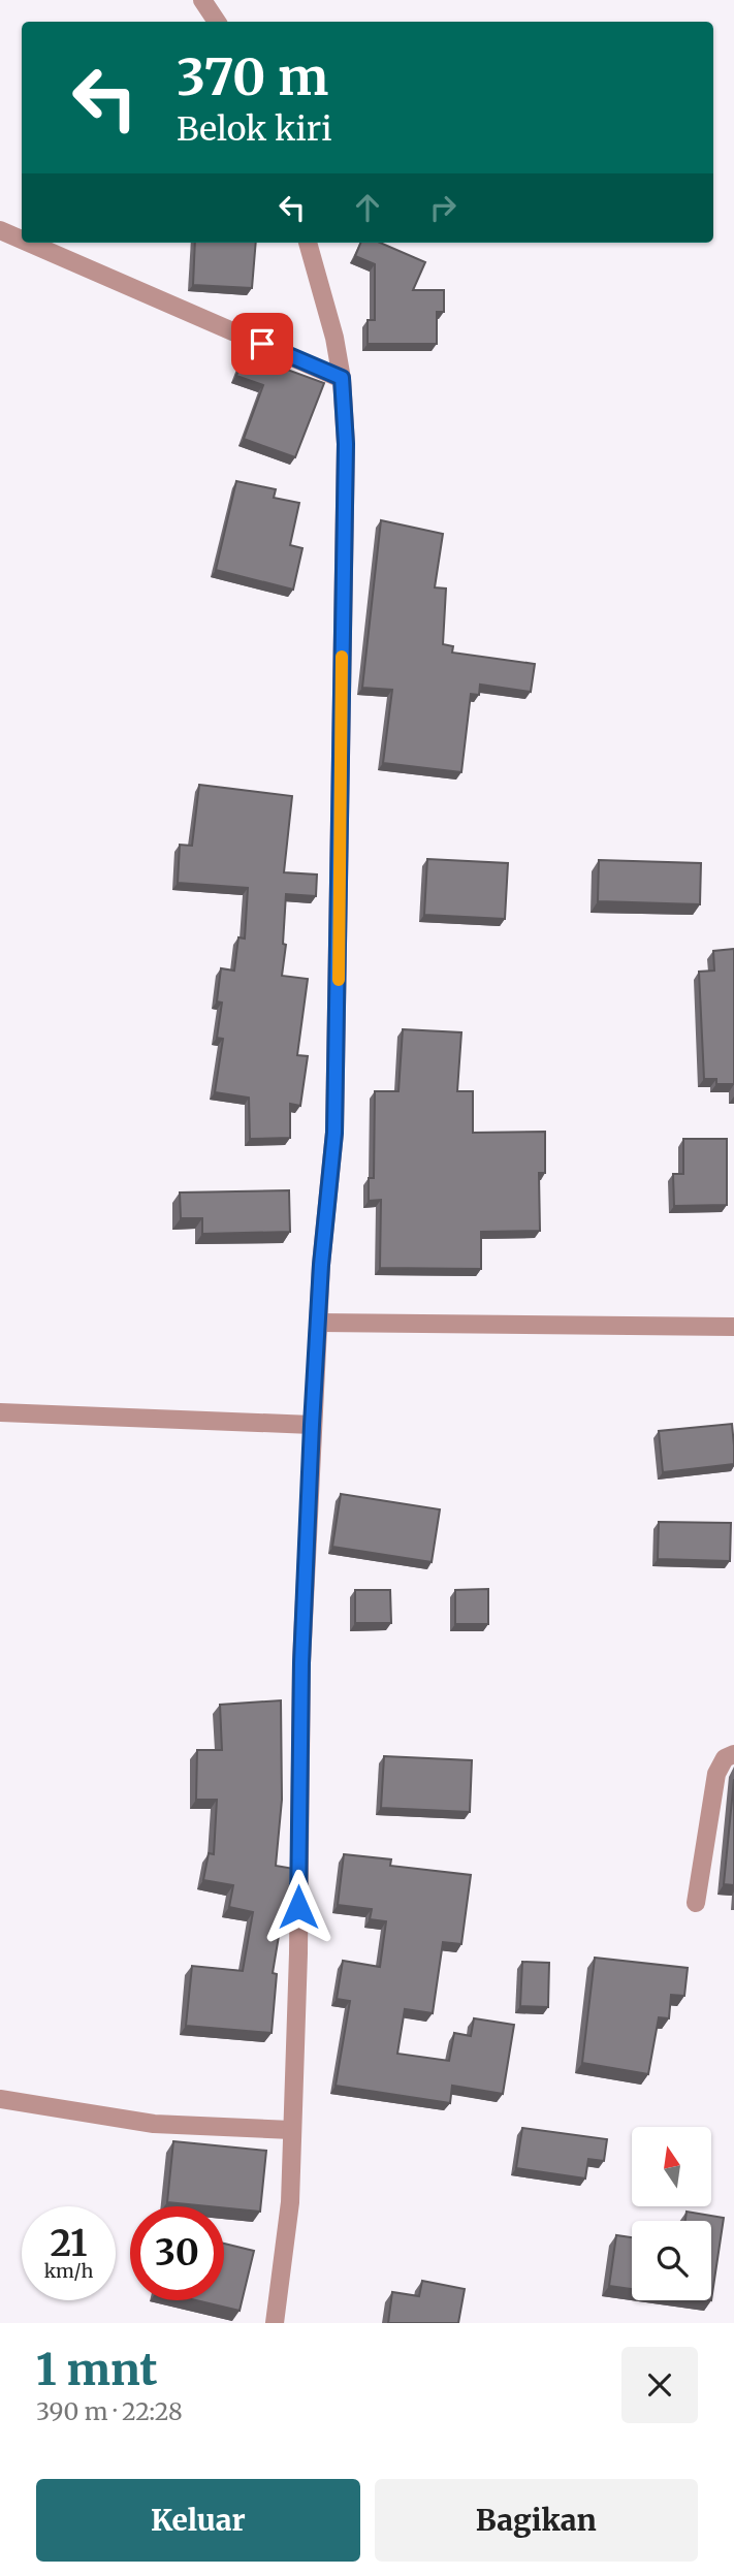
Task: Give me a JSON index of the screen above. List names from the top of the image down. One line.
{"north":"top","page":{"turn":["370 m","Belok kiri"],"speed":"21 km/h","limit":"30","heading":["1 mnt","390 m · 22:28"],"buttons":["Keluar","Bagikan"]}}
